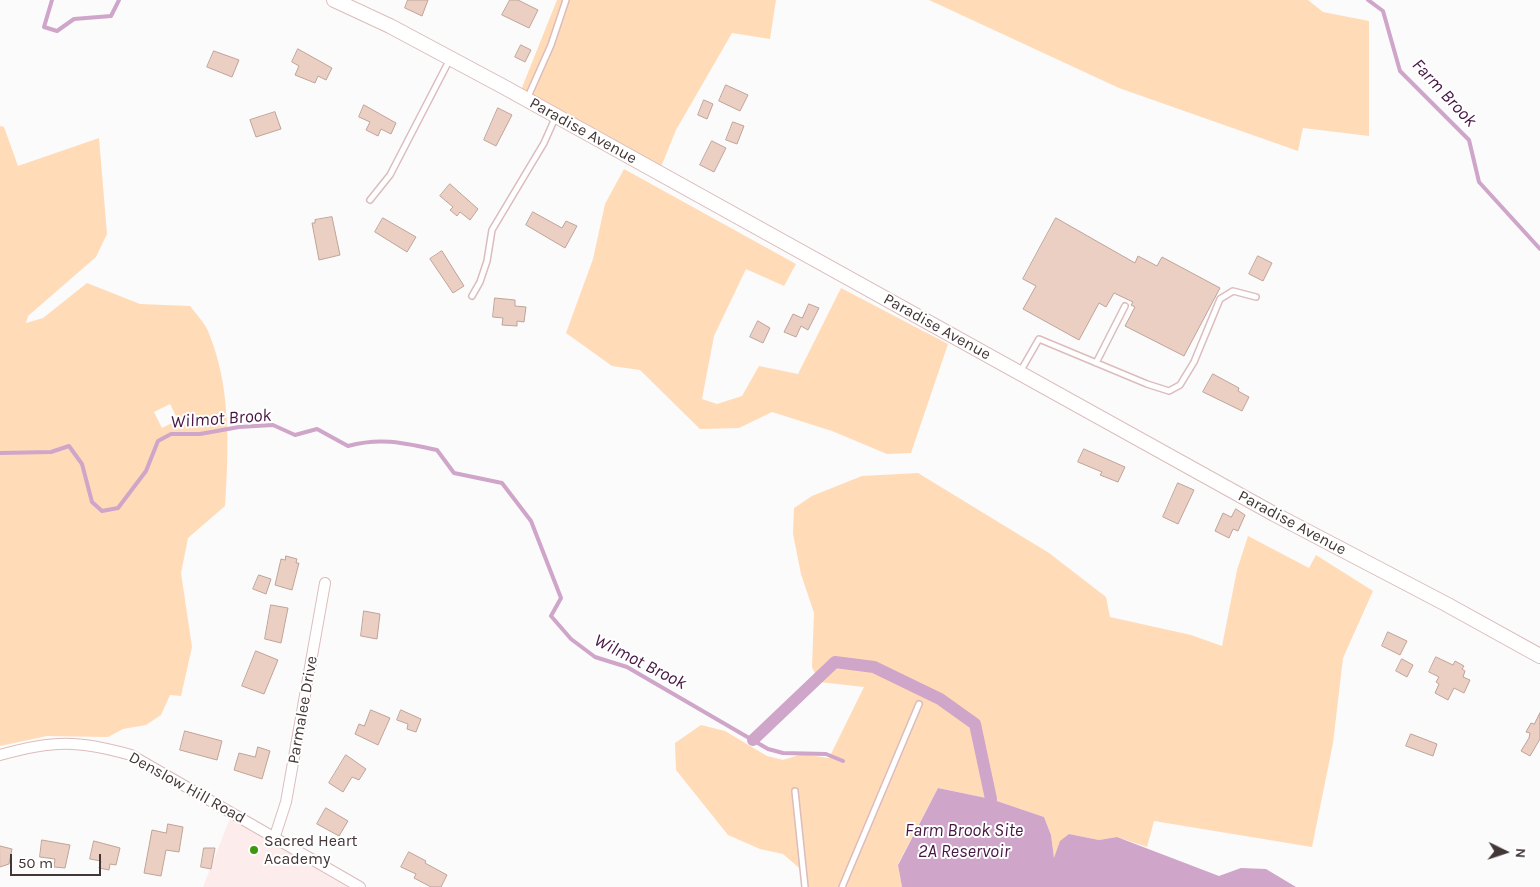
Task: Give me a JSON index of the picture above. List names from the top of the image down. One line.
{"streets":{"street":["Paradise Avenue","Parmalee Drive","Denslow Hill Road"]},"crossings":[["Parmalee Drive","Denslow Hill Road"]],"water":["Farm Brook","Wilmot Brook","Farm Brook Site 2A Reservoir"],"places":["Sacred Heart Academy"],"scale_bar":"50 m","north":"right"}
